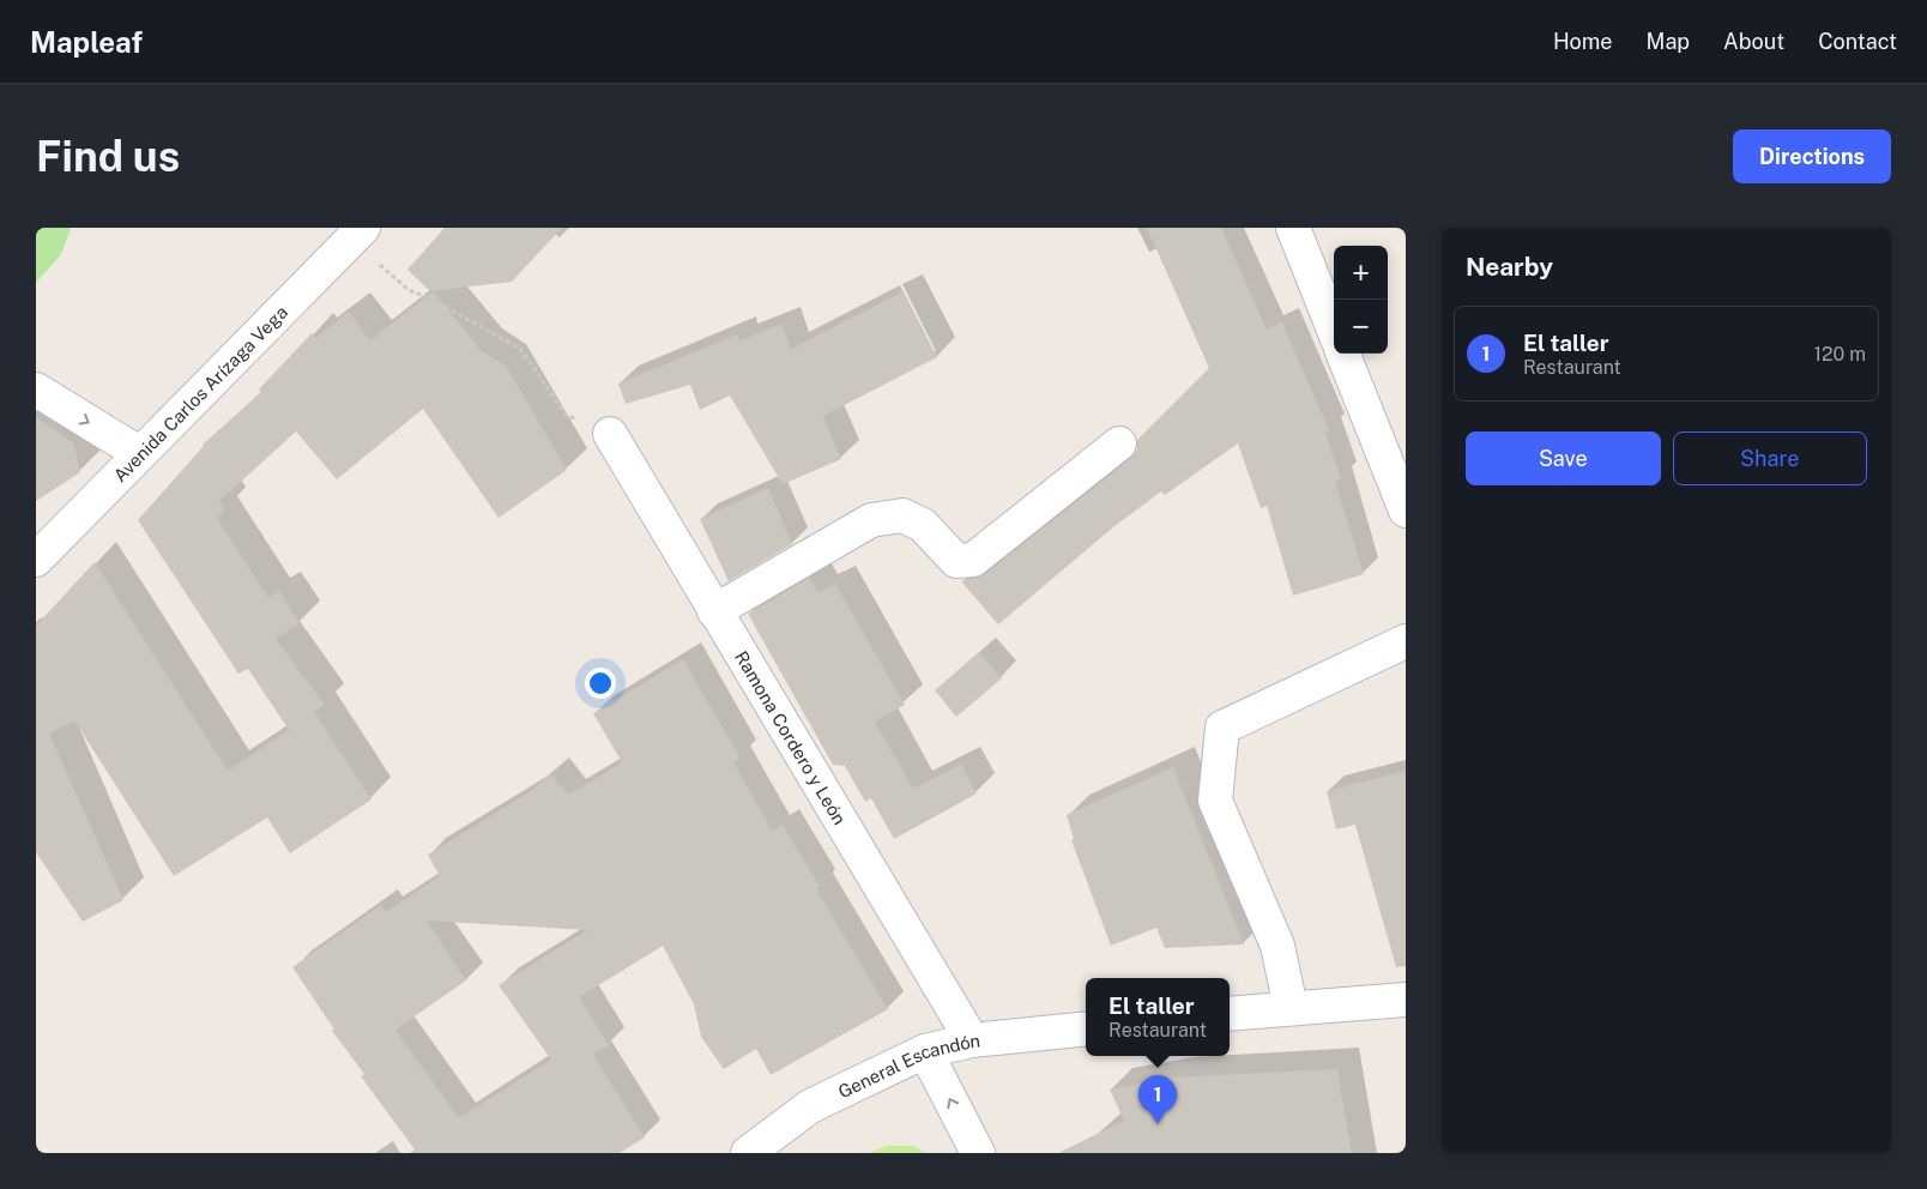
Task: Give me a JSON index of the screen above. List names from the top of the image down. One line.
{"streets":{"street":["Avenida Carlos Arízaga Vega","Ramona Cordero y León","General Escandón"]},"crossings":[["Ramona Cordero y León","General Escandón"]],"page":{"header":"Mapleaf","nav":["Home","Map","About","Contact"],"buttons":["Directions",["Save","Share"]],"title":"Find us","heading":"Nearby","map_buttons":["+","−"],"list":[{"mark":"1","name":"El taller","note":"Restaurant","value":"120 m"}],"popup":["El taller","Restaurant"],"pins":"1"}}
